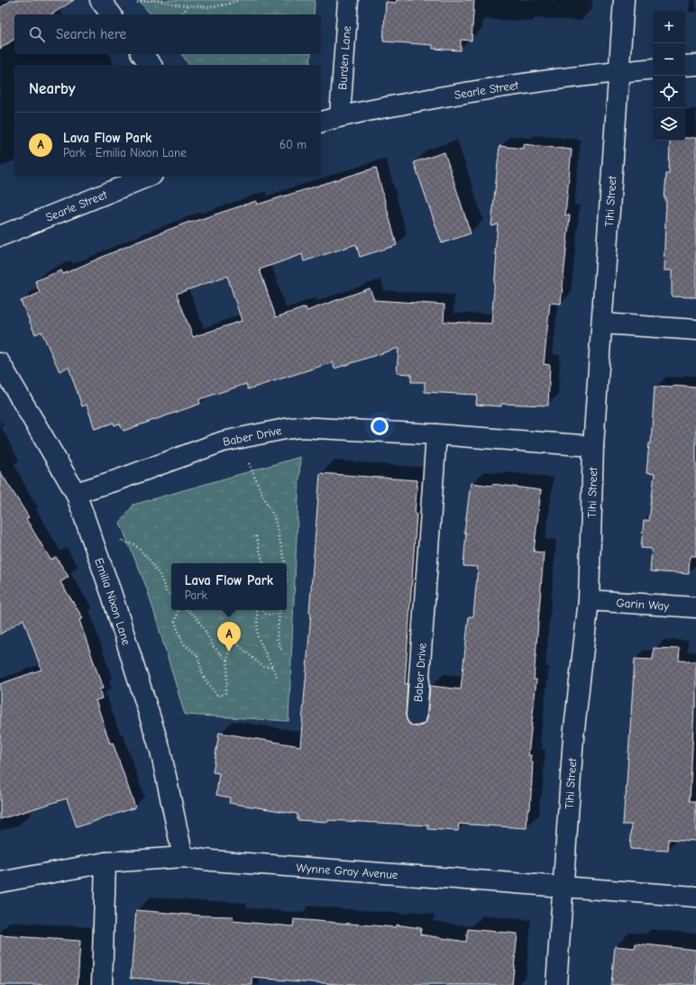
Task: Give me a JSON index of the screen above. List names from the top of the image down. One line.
{"streets":{"street":["Burden Lane","Searle Street","Tihi Street","Baber Drive","Emilia Nixon Lane","Garin Way","Wynne Gray Avenue"]},"crossings":[["Burden Lane","Searle Street"],["Searle Street","Tihi Street"],["Tihi Street","Baber Drive"],["Tihi Street","Garin Way"],["Tihi Street","Wynne Gray Avenue"],["Baber Drive","Emilia Nixon Lane"],["Emilia Nixon Lane","Wynne Gray Avenue"]],"page":{"map_buttons":["+","−"],"search":"Search here","heading":"Nearby","list":[{"mark":"A","name":"Lava Flow Park","note":"Park · Emilia Nixon Lane","value":"60 m"}],"popup":["Lava Flow Park","Park"],"pins":"A"}}
